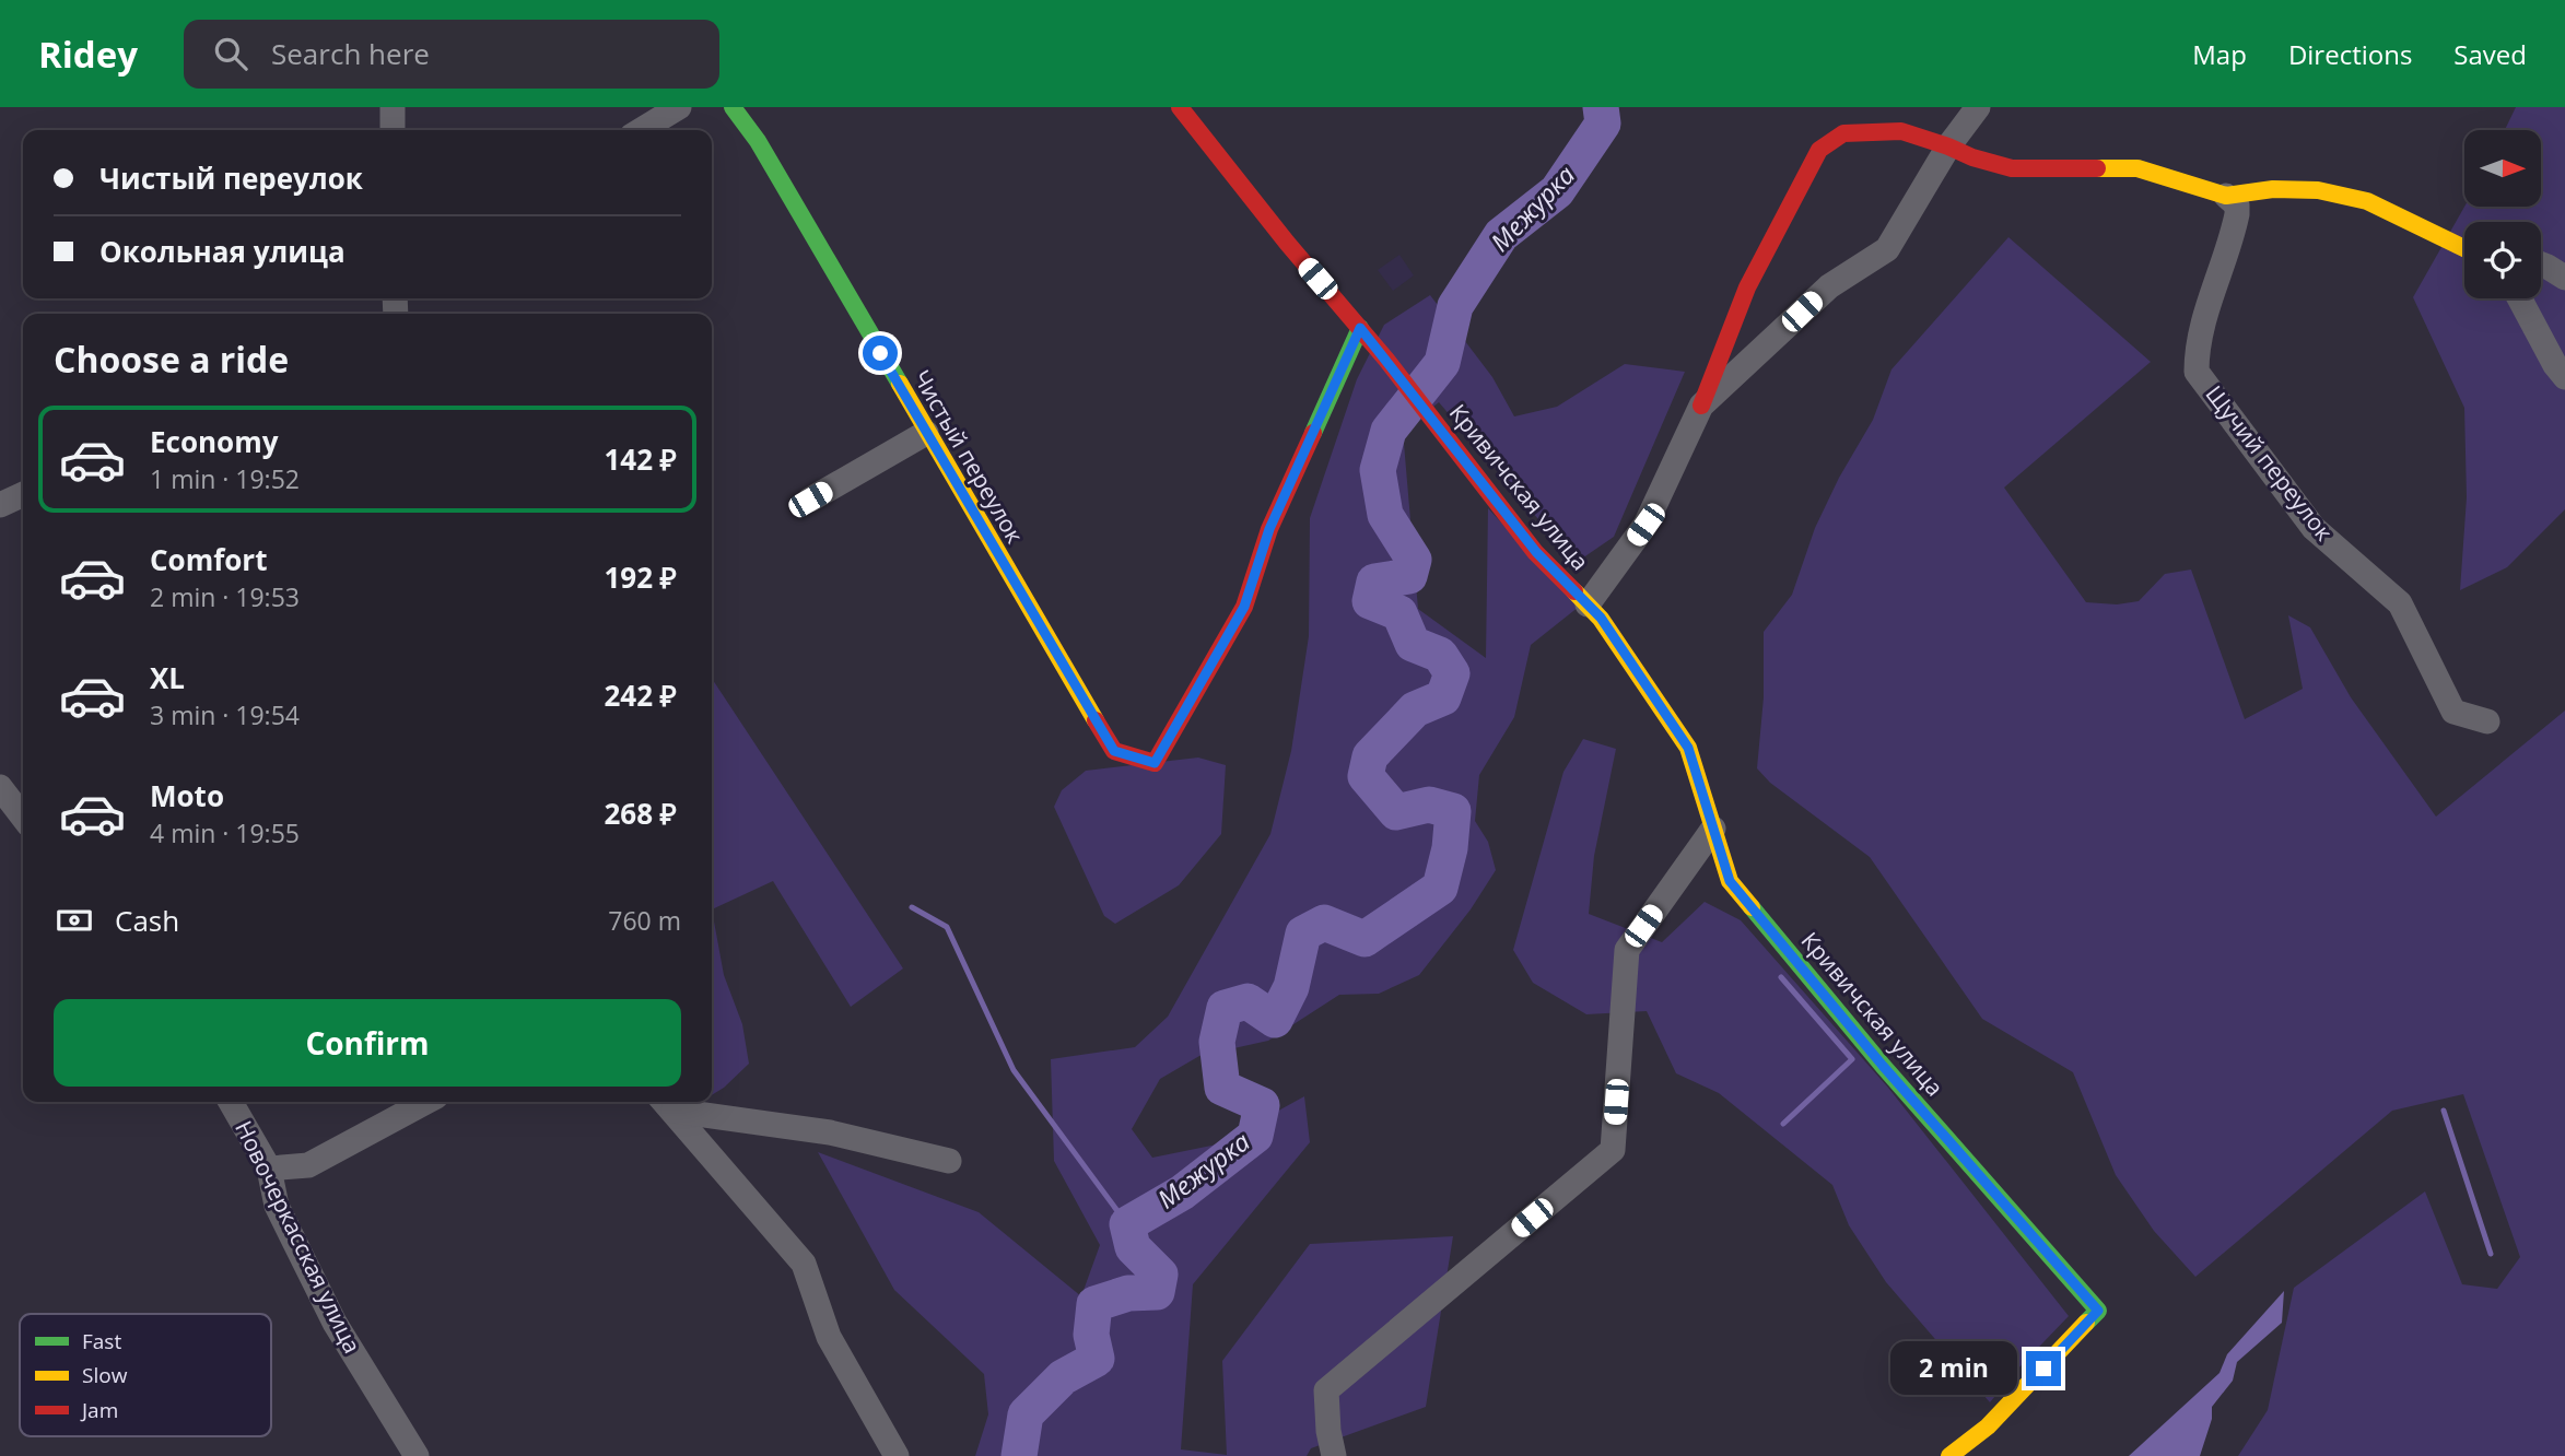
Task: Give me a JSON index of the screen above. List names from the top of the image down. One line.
{"streets":{"street":["Чистый переулок","Щучий переулок","Кривичская улица","Новочеркасская улица"]},"crossings":[["Чистый переулок","Кривичская улица"]],"water":["Межурка"],"legend":["Fast","Slow","Jam"],"north":"right","page":{"header":"Ridey","search":"Search here","nav":["Map","Directions","Saved"],"banner":["Чистый переулок","Окольная улица"],"heading":"Choose a ride","list":[{"name":"Economy","note":"1 min · 19:52","value":"142 ₽"},{"name":"Comfort","note":"2 min · 19:53","value":"192 ₽"},{"name":"XL","note":"3 min · 19:54","value":"242 ₽"},{"name":"Moto","note":"4 min · 19:55","value":"268 ₽"}],"pay":["Cash","760 m"],"buttons":"Confirm","bubble":"2 min"}}
